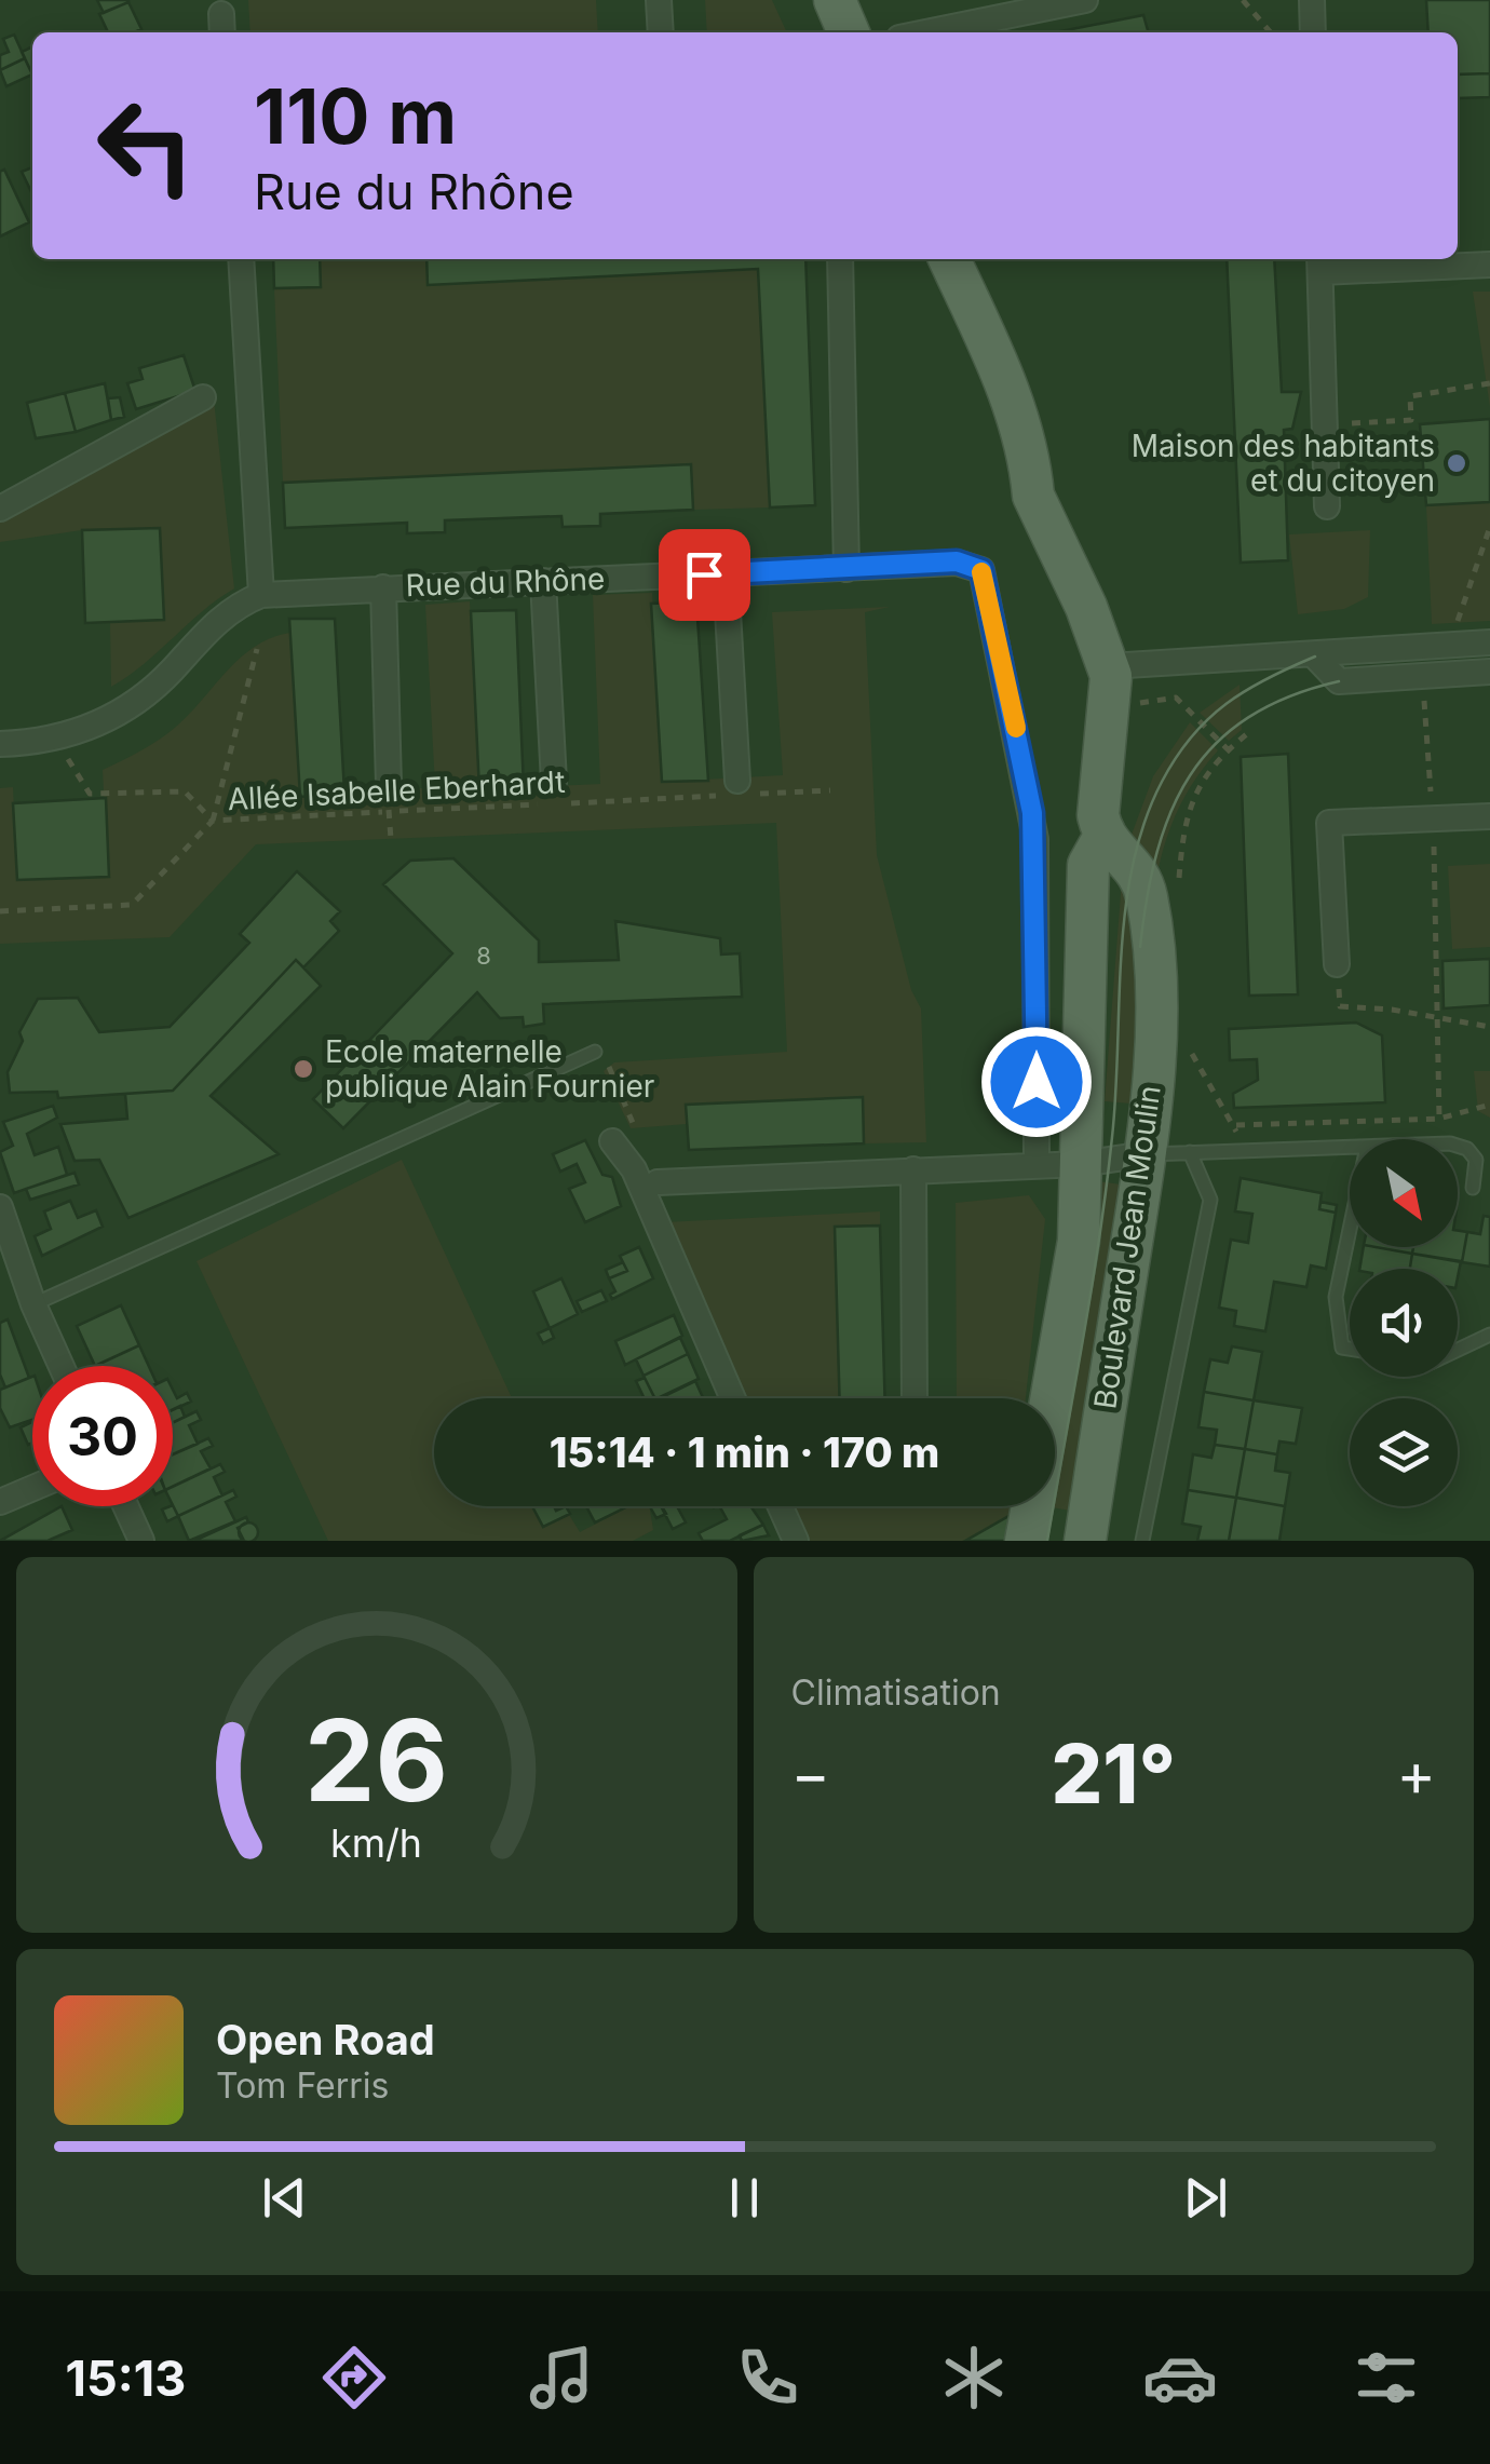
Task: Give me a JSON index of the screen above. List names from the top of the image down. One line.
{"streets":{"main road":["Boulevard Jean Moulin"],"street":["Rue du Rhône"],"path":["Allée Isabelle Eberhardt"]},"places":["Maison des habitants et du citoyen","Ecole maternelle publique Alain Fournier"],"house_numbers":["8"],"north":"bottom right","page":{"turn":["110 m","Rue du Rhône"],"limit":"30","trip":"15:14 · 1 min · 170 m","tile":"Climatisation","heat":["−","21°","+"],"song":["Open Road","Tom Ferris"],"tabs":"15:13","gauge":["26","km/h"]}}
